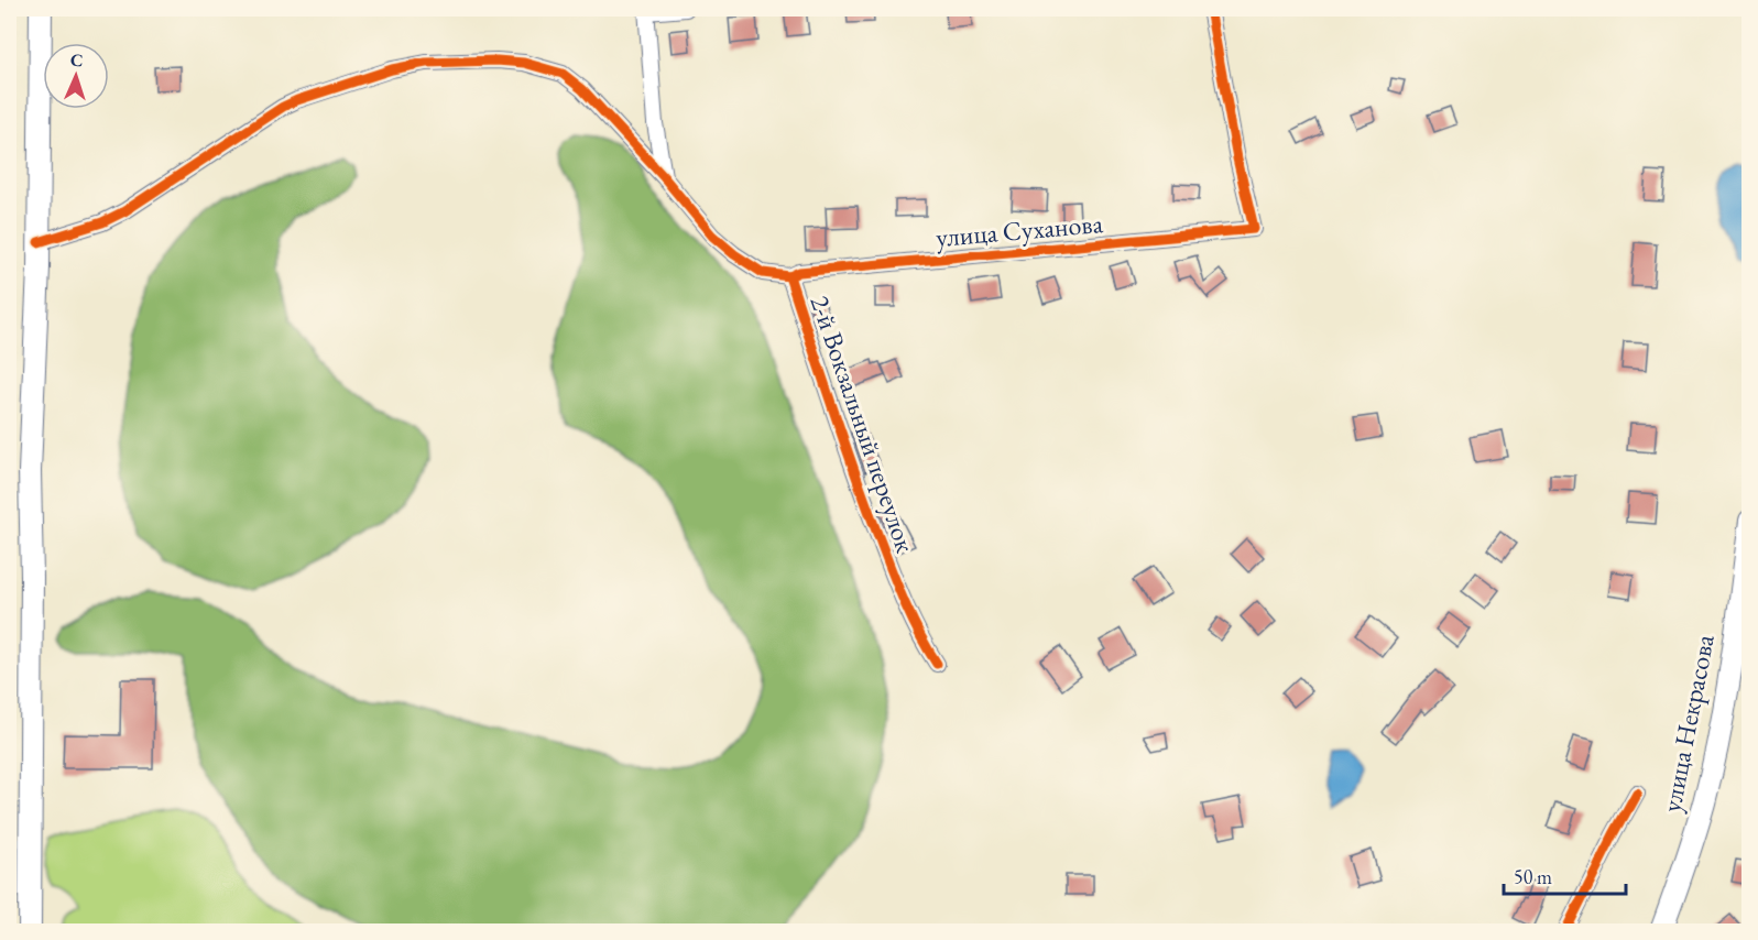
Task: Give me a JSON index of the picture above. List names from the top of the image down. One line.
{"streets":{"main road":["улица Некрасова"],"street":["улица Суханова","2-й Вокзальный переулок"]},"crossings":[["улица Суханова","2-й Вокзальный переулок"]],"scale_bar":"50 m","north":"top"}
